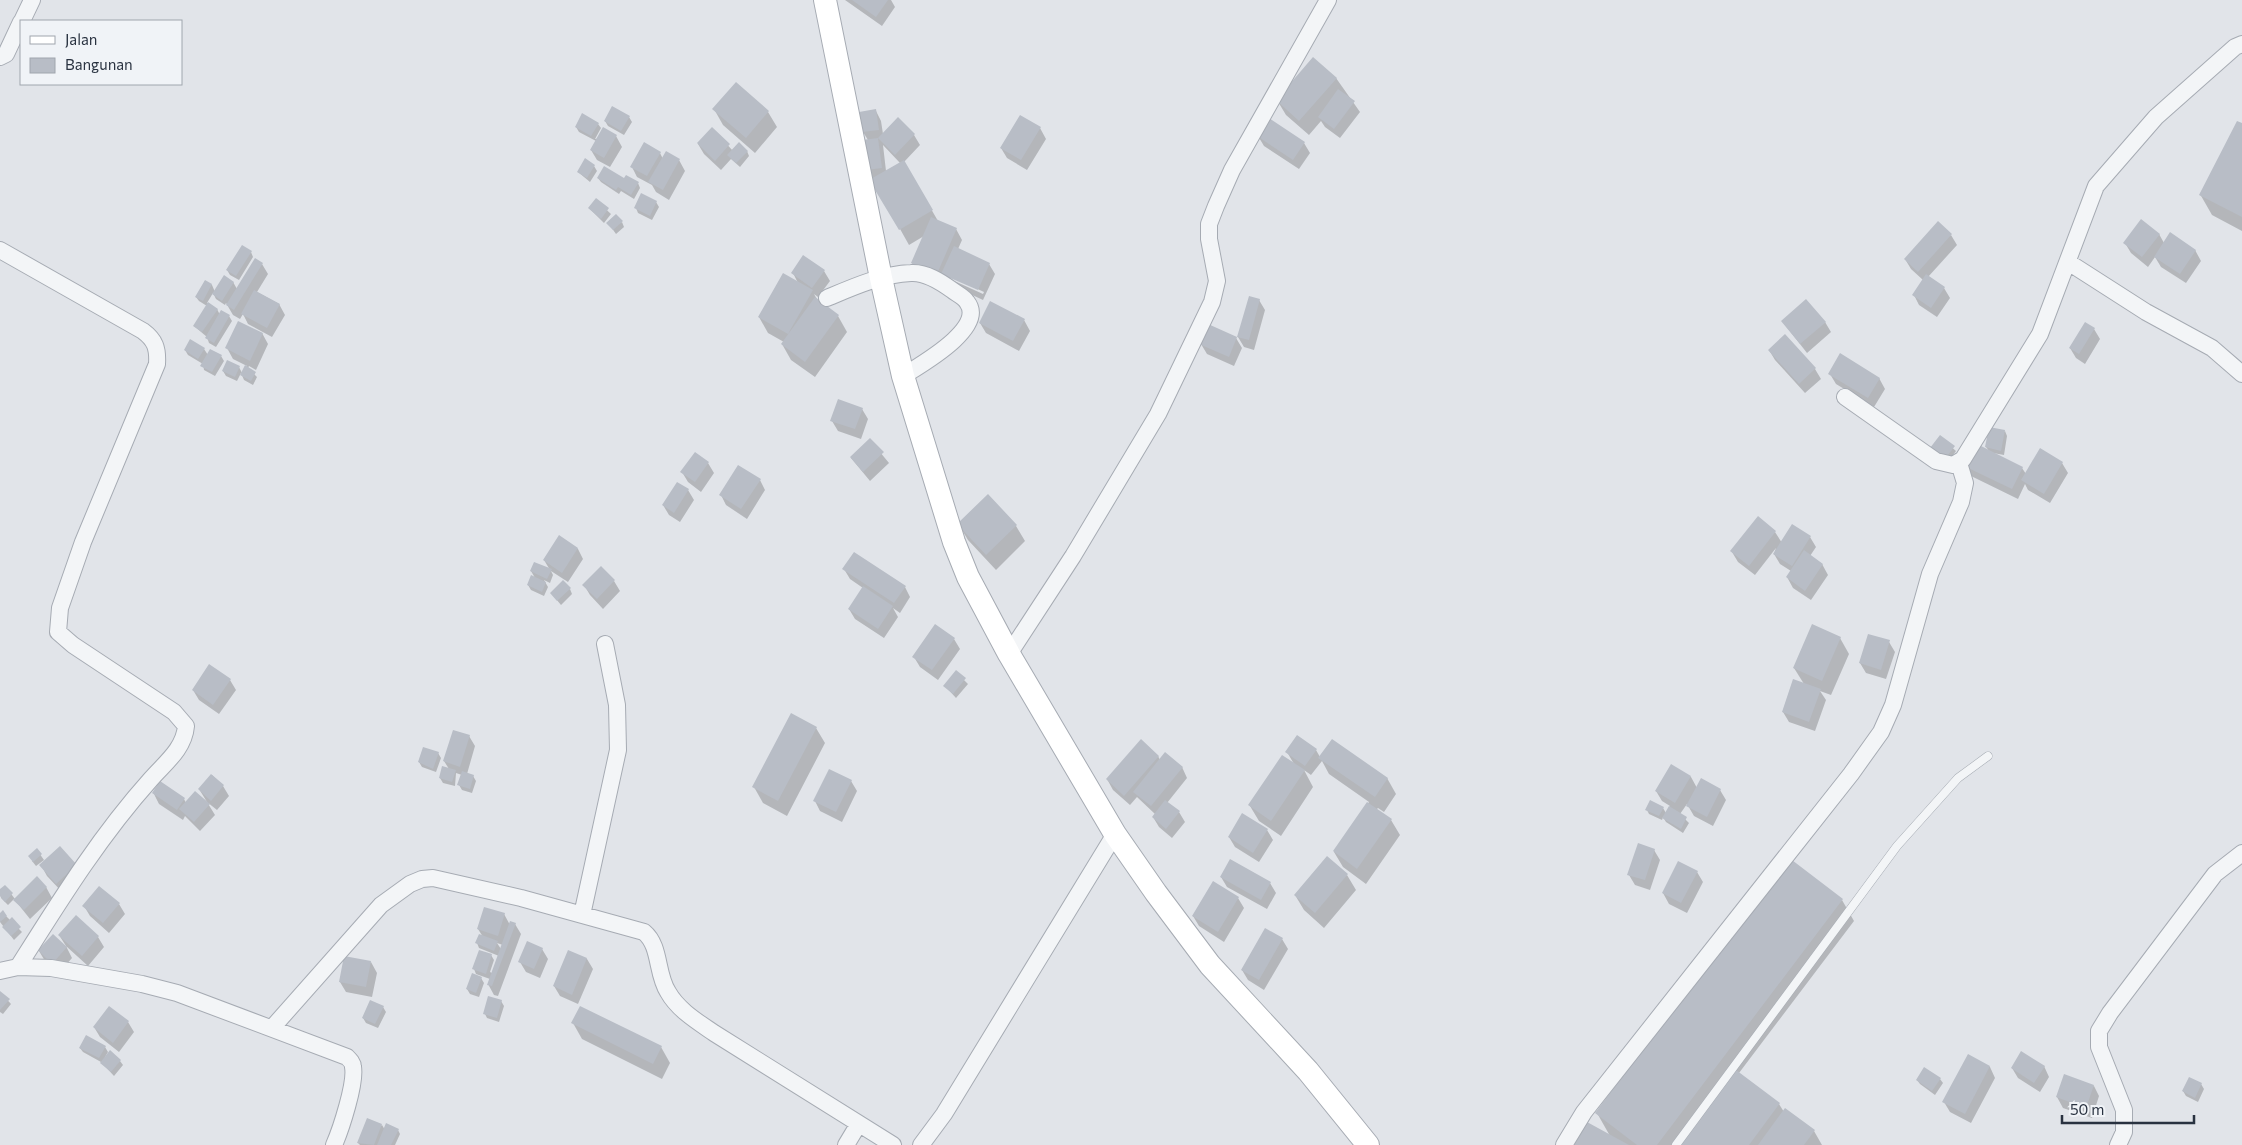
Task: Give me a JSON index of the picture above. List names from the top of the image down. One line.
{"legend":["Jalan","Bangunan"],"scale_bar":"50 m"}
